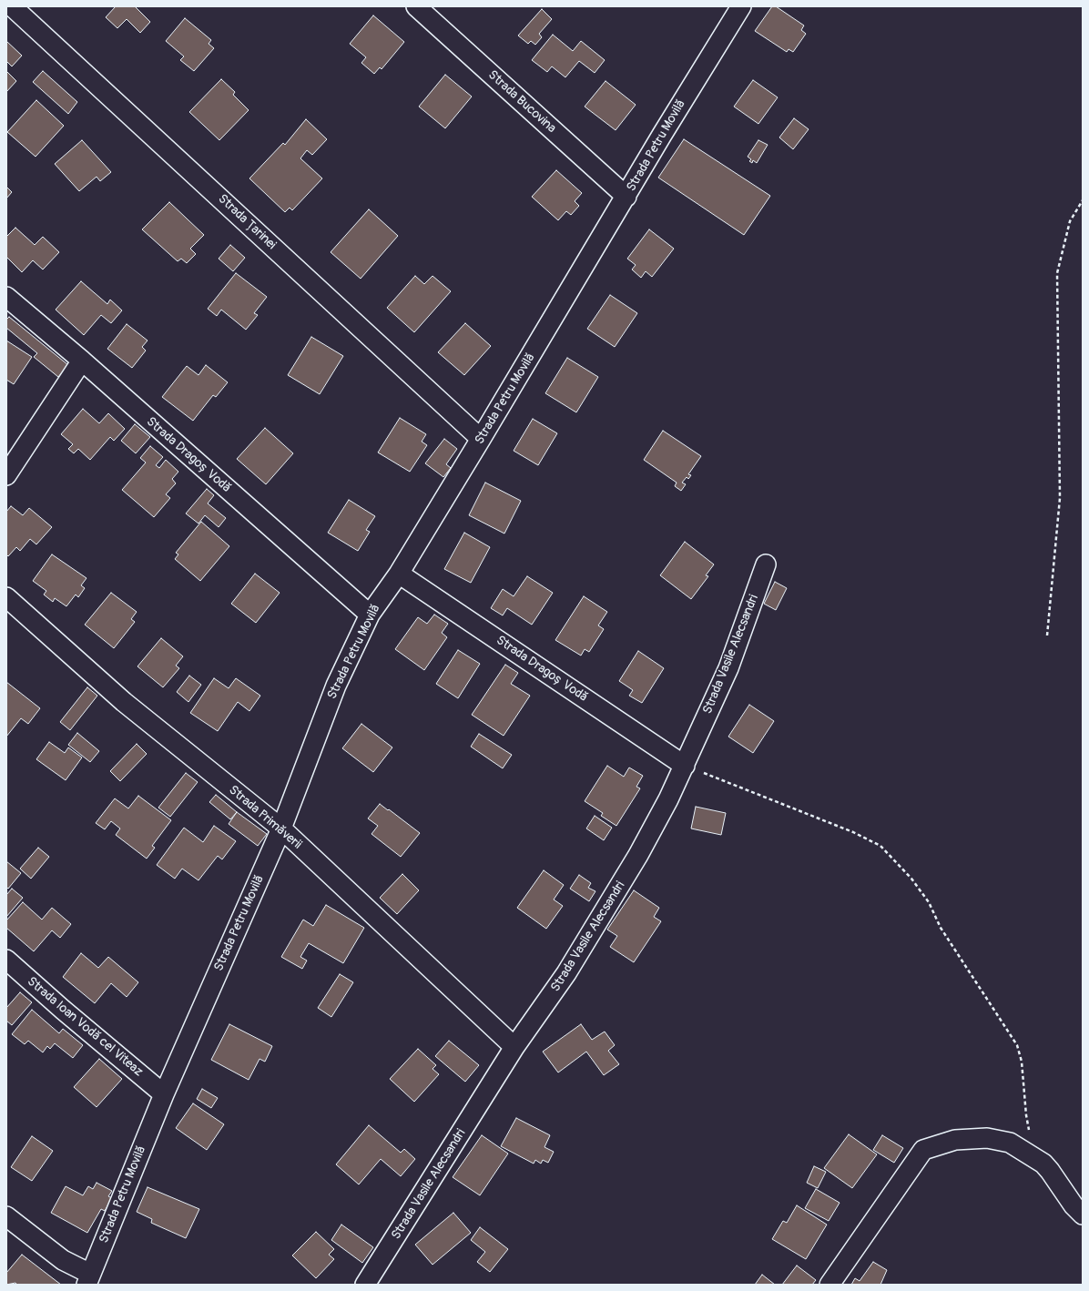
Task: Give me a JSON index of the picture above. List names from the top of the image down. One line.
{"streets":{"street":["Strada Bucovina","Strada Petru Movilă","Strada Țarinei","Strada Dragoș Vodă","Strada Vasile Alecsandri","Strada Primăverii","Strada Ioan Vodă cel Viteaz"]},"crossings":[["Strada Bucovina","Strada Petru Movilă"],["Strada Petru Movilă","Strada Țarinei"],["Strada Petru Movilă","Strada Dragoș Vodă"],["Strada Petru Movilă","Strada Primăverii"],["Strada Petru Movilă","Strada Ioan Vodă cel Viteaz"],["Strada Dragoș Vodă","Strada Vasile Alecsandri"],["Strada Vasile Alecsandri","Strada Primăverii"]]}
